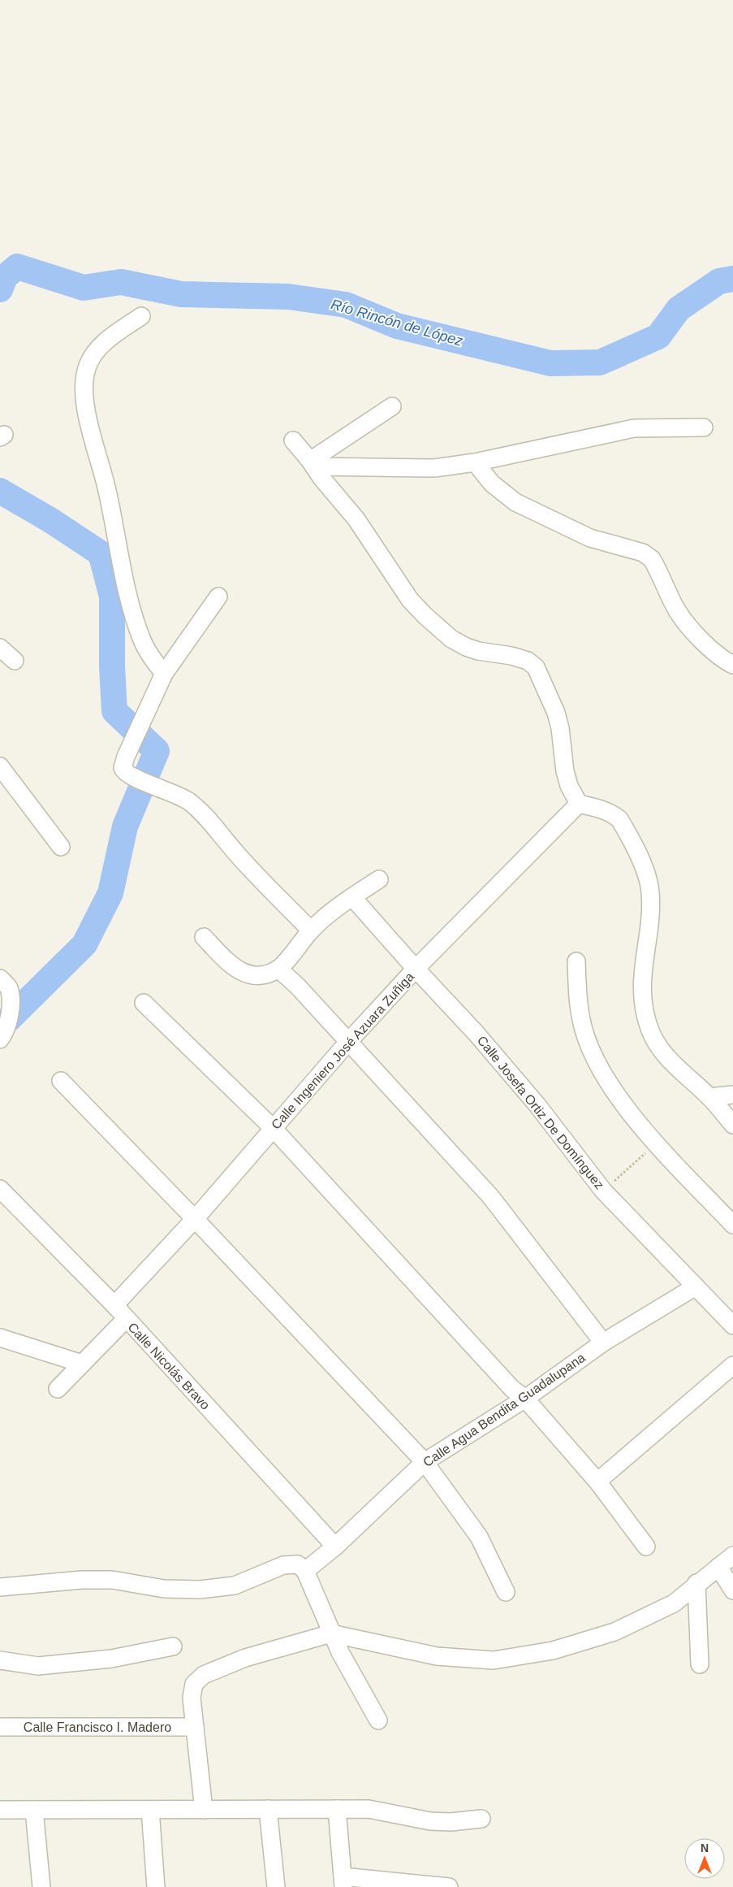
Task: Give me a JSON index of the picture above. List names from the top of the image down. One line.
{"streets":{"street":["Calle Ingeniero José Azuara Zuñiga","Calle Josefa Ortiz De Domínguez","Calle Nicolás Bravo","Calle Agua Bendita Guadalupana","Calle Francisco I. Madero"]},"crossings":[["Calle Ingeniero José Azuara Zuñiga","Calle Josefa Ortiz De Domínguez"],["Calle Ingeniero José Azuara Zuñiga","Calle Nicolás Bravo"],["Calle Josefa Ortiz De Domínguez","Calle Agua Bendita Guadalupana"],["Calle Nicolás Bravo","Calle Agua Bendita Guadalupana"]],"water":["Río Rincón de López"],"north":"top"}
